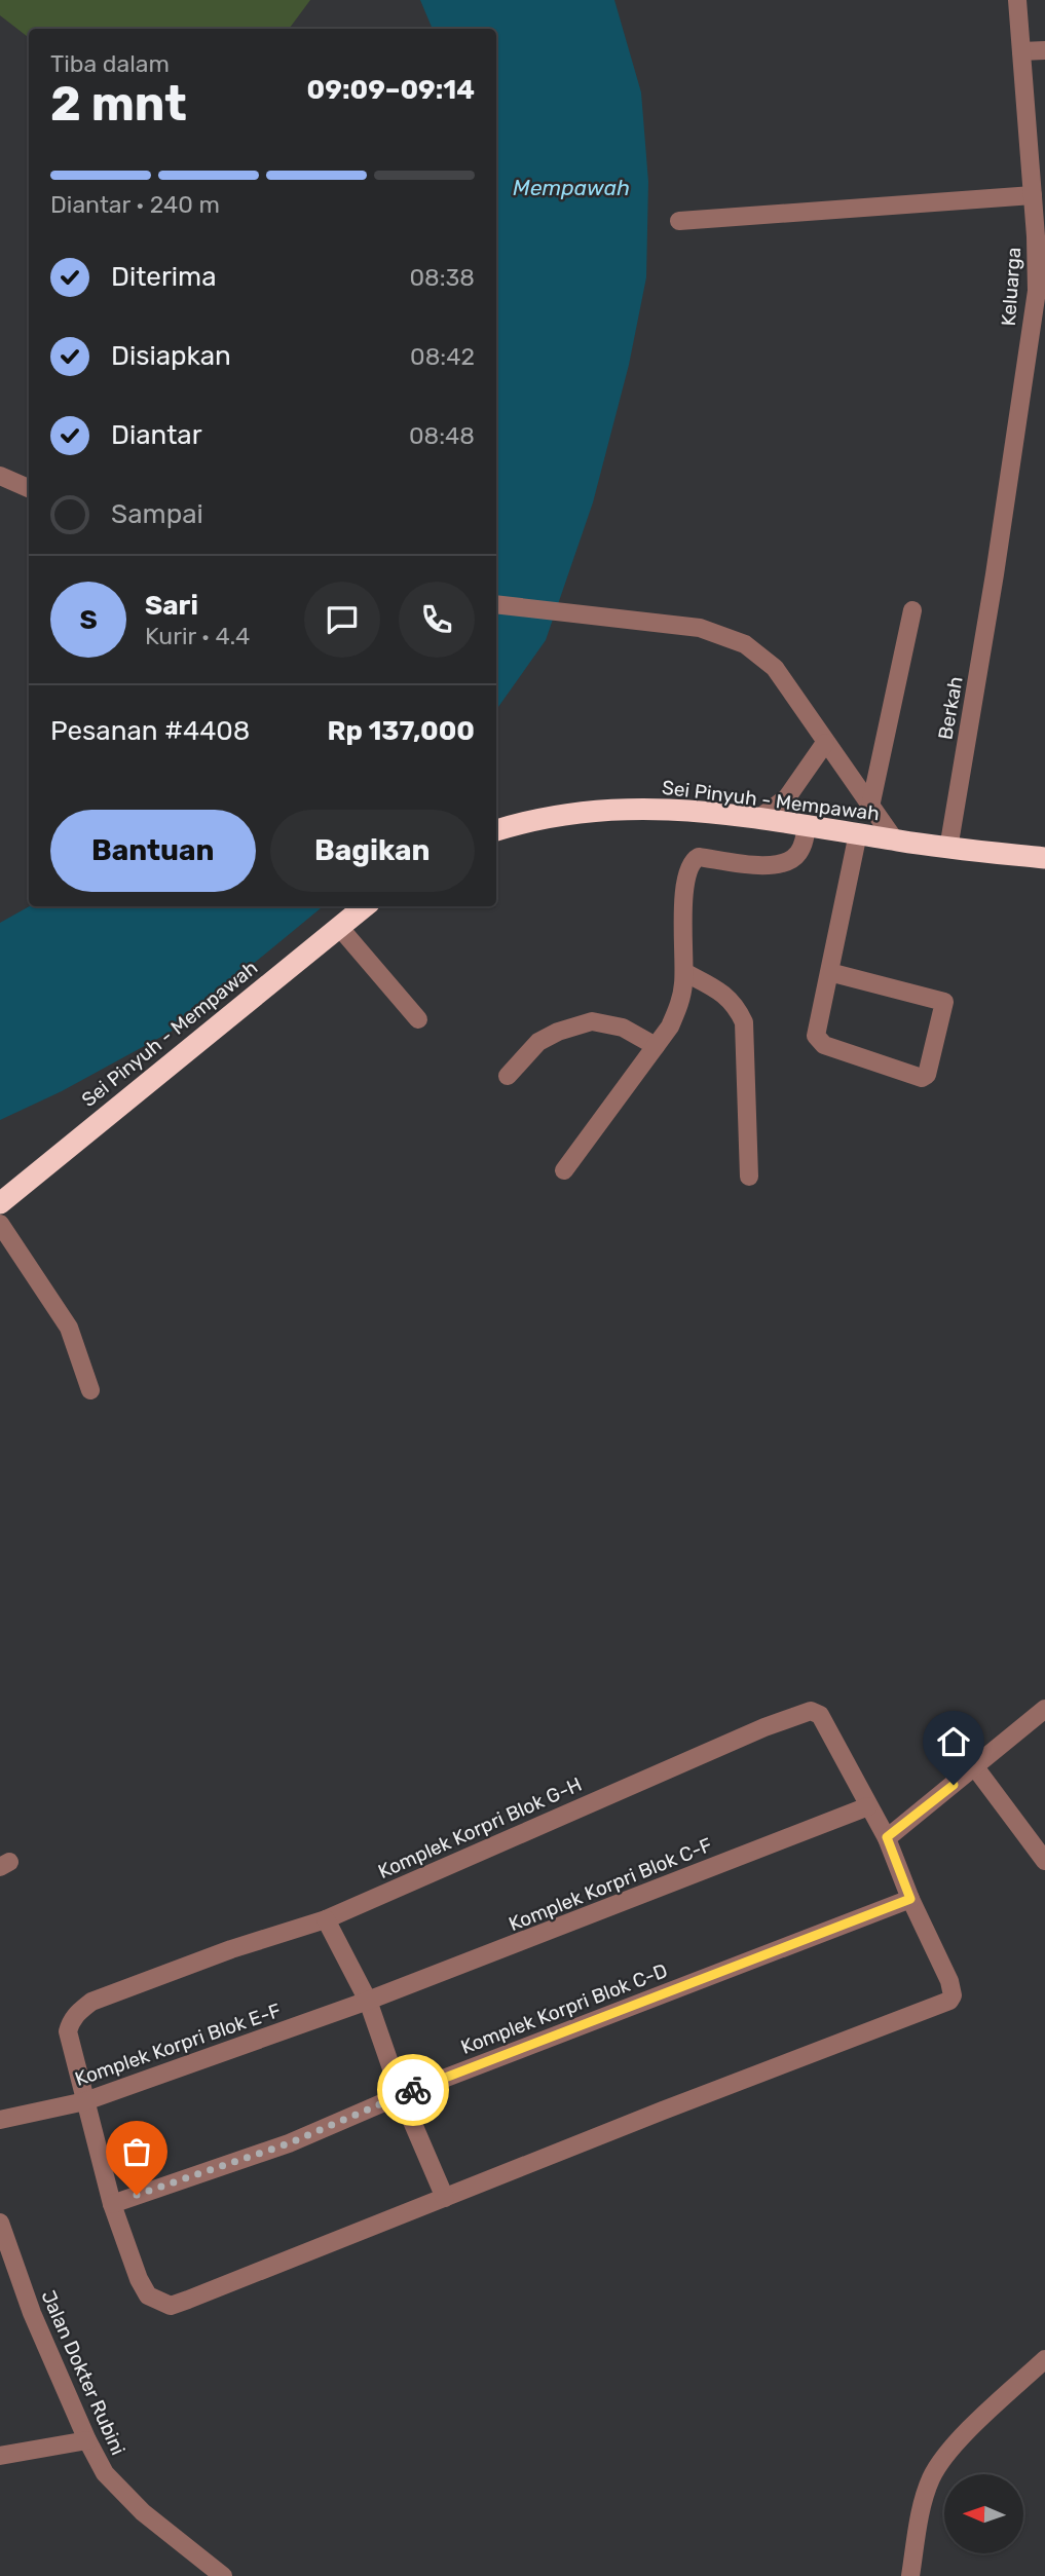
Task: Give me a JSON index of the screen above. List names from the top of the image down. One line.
{"streets":{"highway":["Sei Pinyuh - Mempawah"],"street":["Keluarga","Berkah","Komplek Korpri Blok G-H","Komplek Korpri Blok C-F","Komplek Korpri Blok C-D","Komplek Korpri Blok E-F","Jalan Dokter Rubini"]},"crossings":[["Keluarga","Berkah"],["Berkah","Sei Pinyuh - Mempawah"],["Komplek Korpri Blok G-H","Komplek Korpri Blok C-F"],["Komplek Korpri Blok G-H","Komplek Korpri Blok E-F"],["Komplek Korpri Blok C-F","Komplek Korpri Blok E-F"]],"water":["Mempawah"],"north":"left","page":{"heading":["2 mnt","Tiba dalam","09:09–09:14"],"panel":["Sari","Kurir · 4.4","Pesanan #4408","Rp 137,000"],"bar":"Diantar · 240 m","list":[["Diterima","08:38"],["Disiapkan","08:42"],["Diantar","08:48"],"Sampai"],"round":"S","buttons":["Bantuan","Bagikan"]}}
